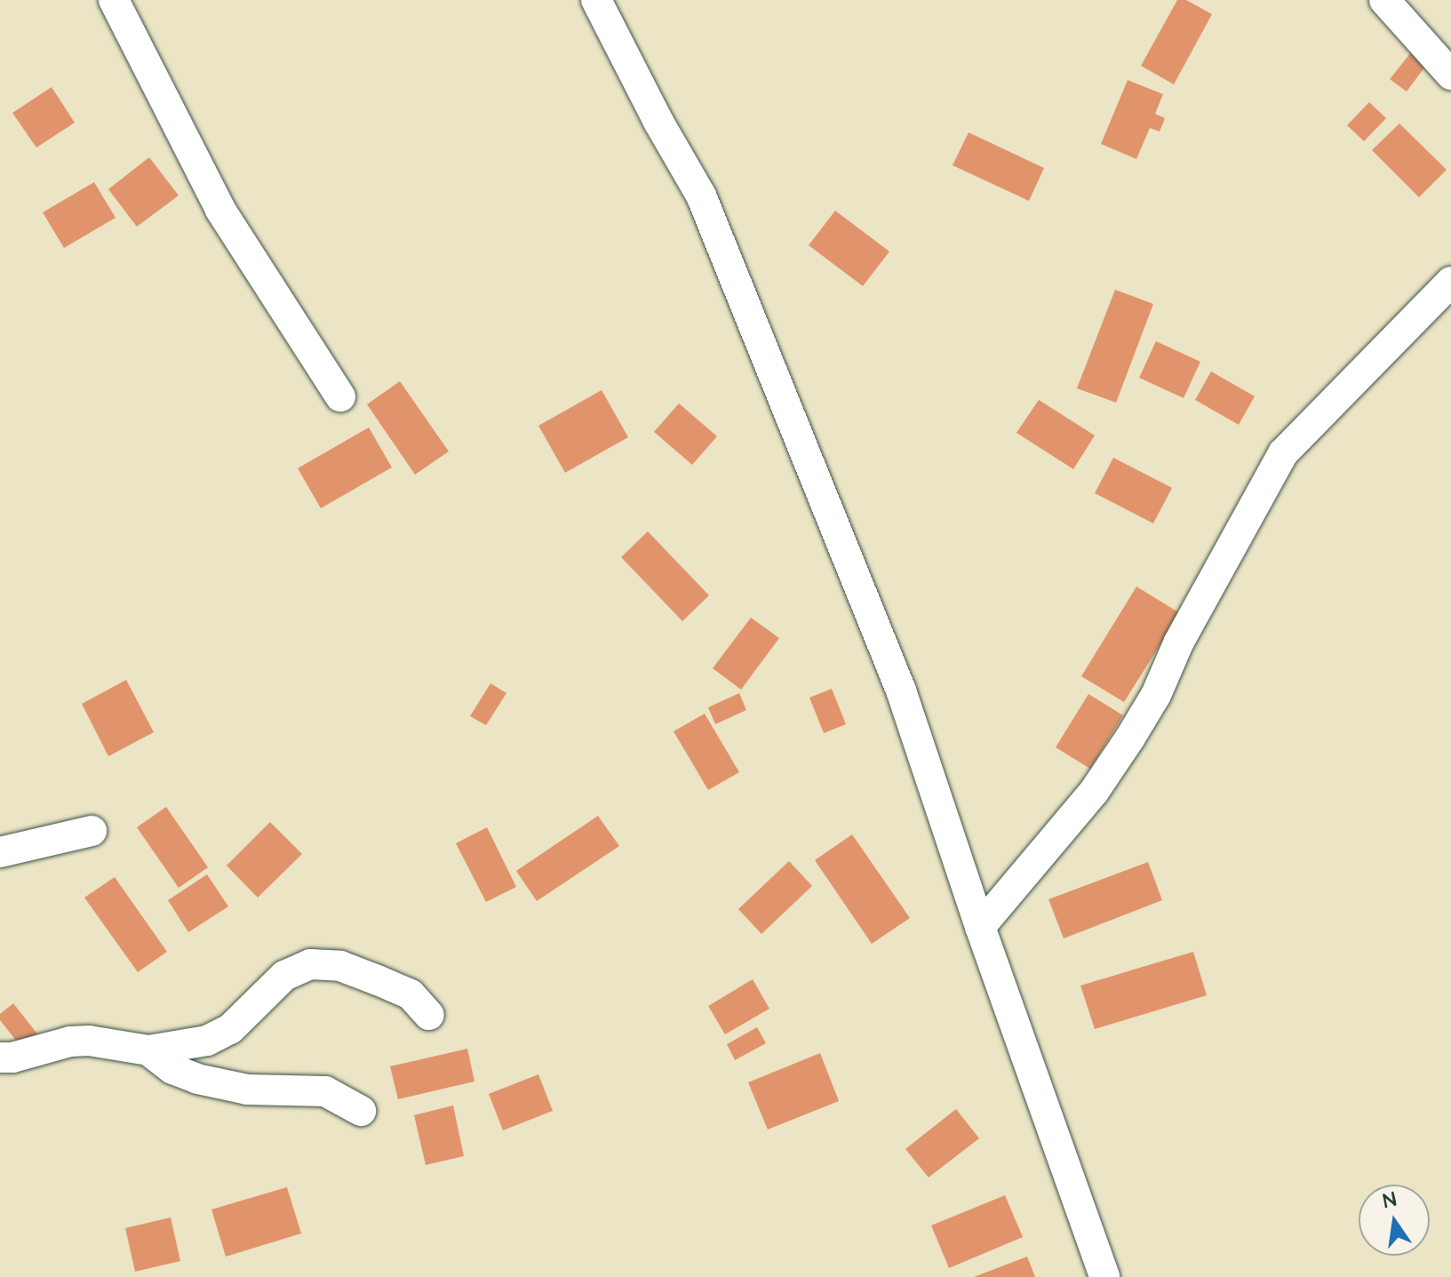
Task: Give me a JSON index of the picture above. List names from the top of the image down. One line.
{"north":"top"}
